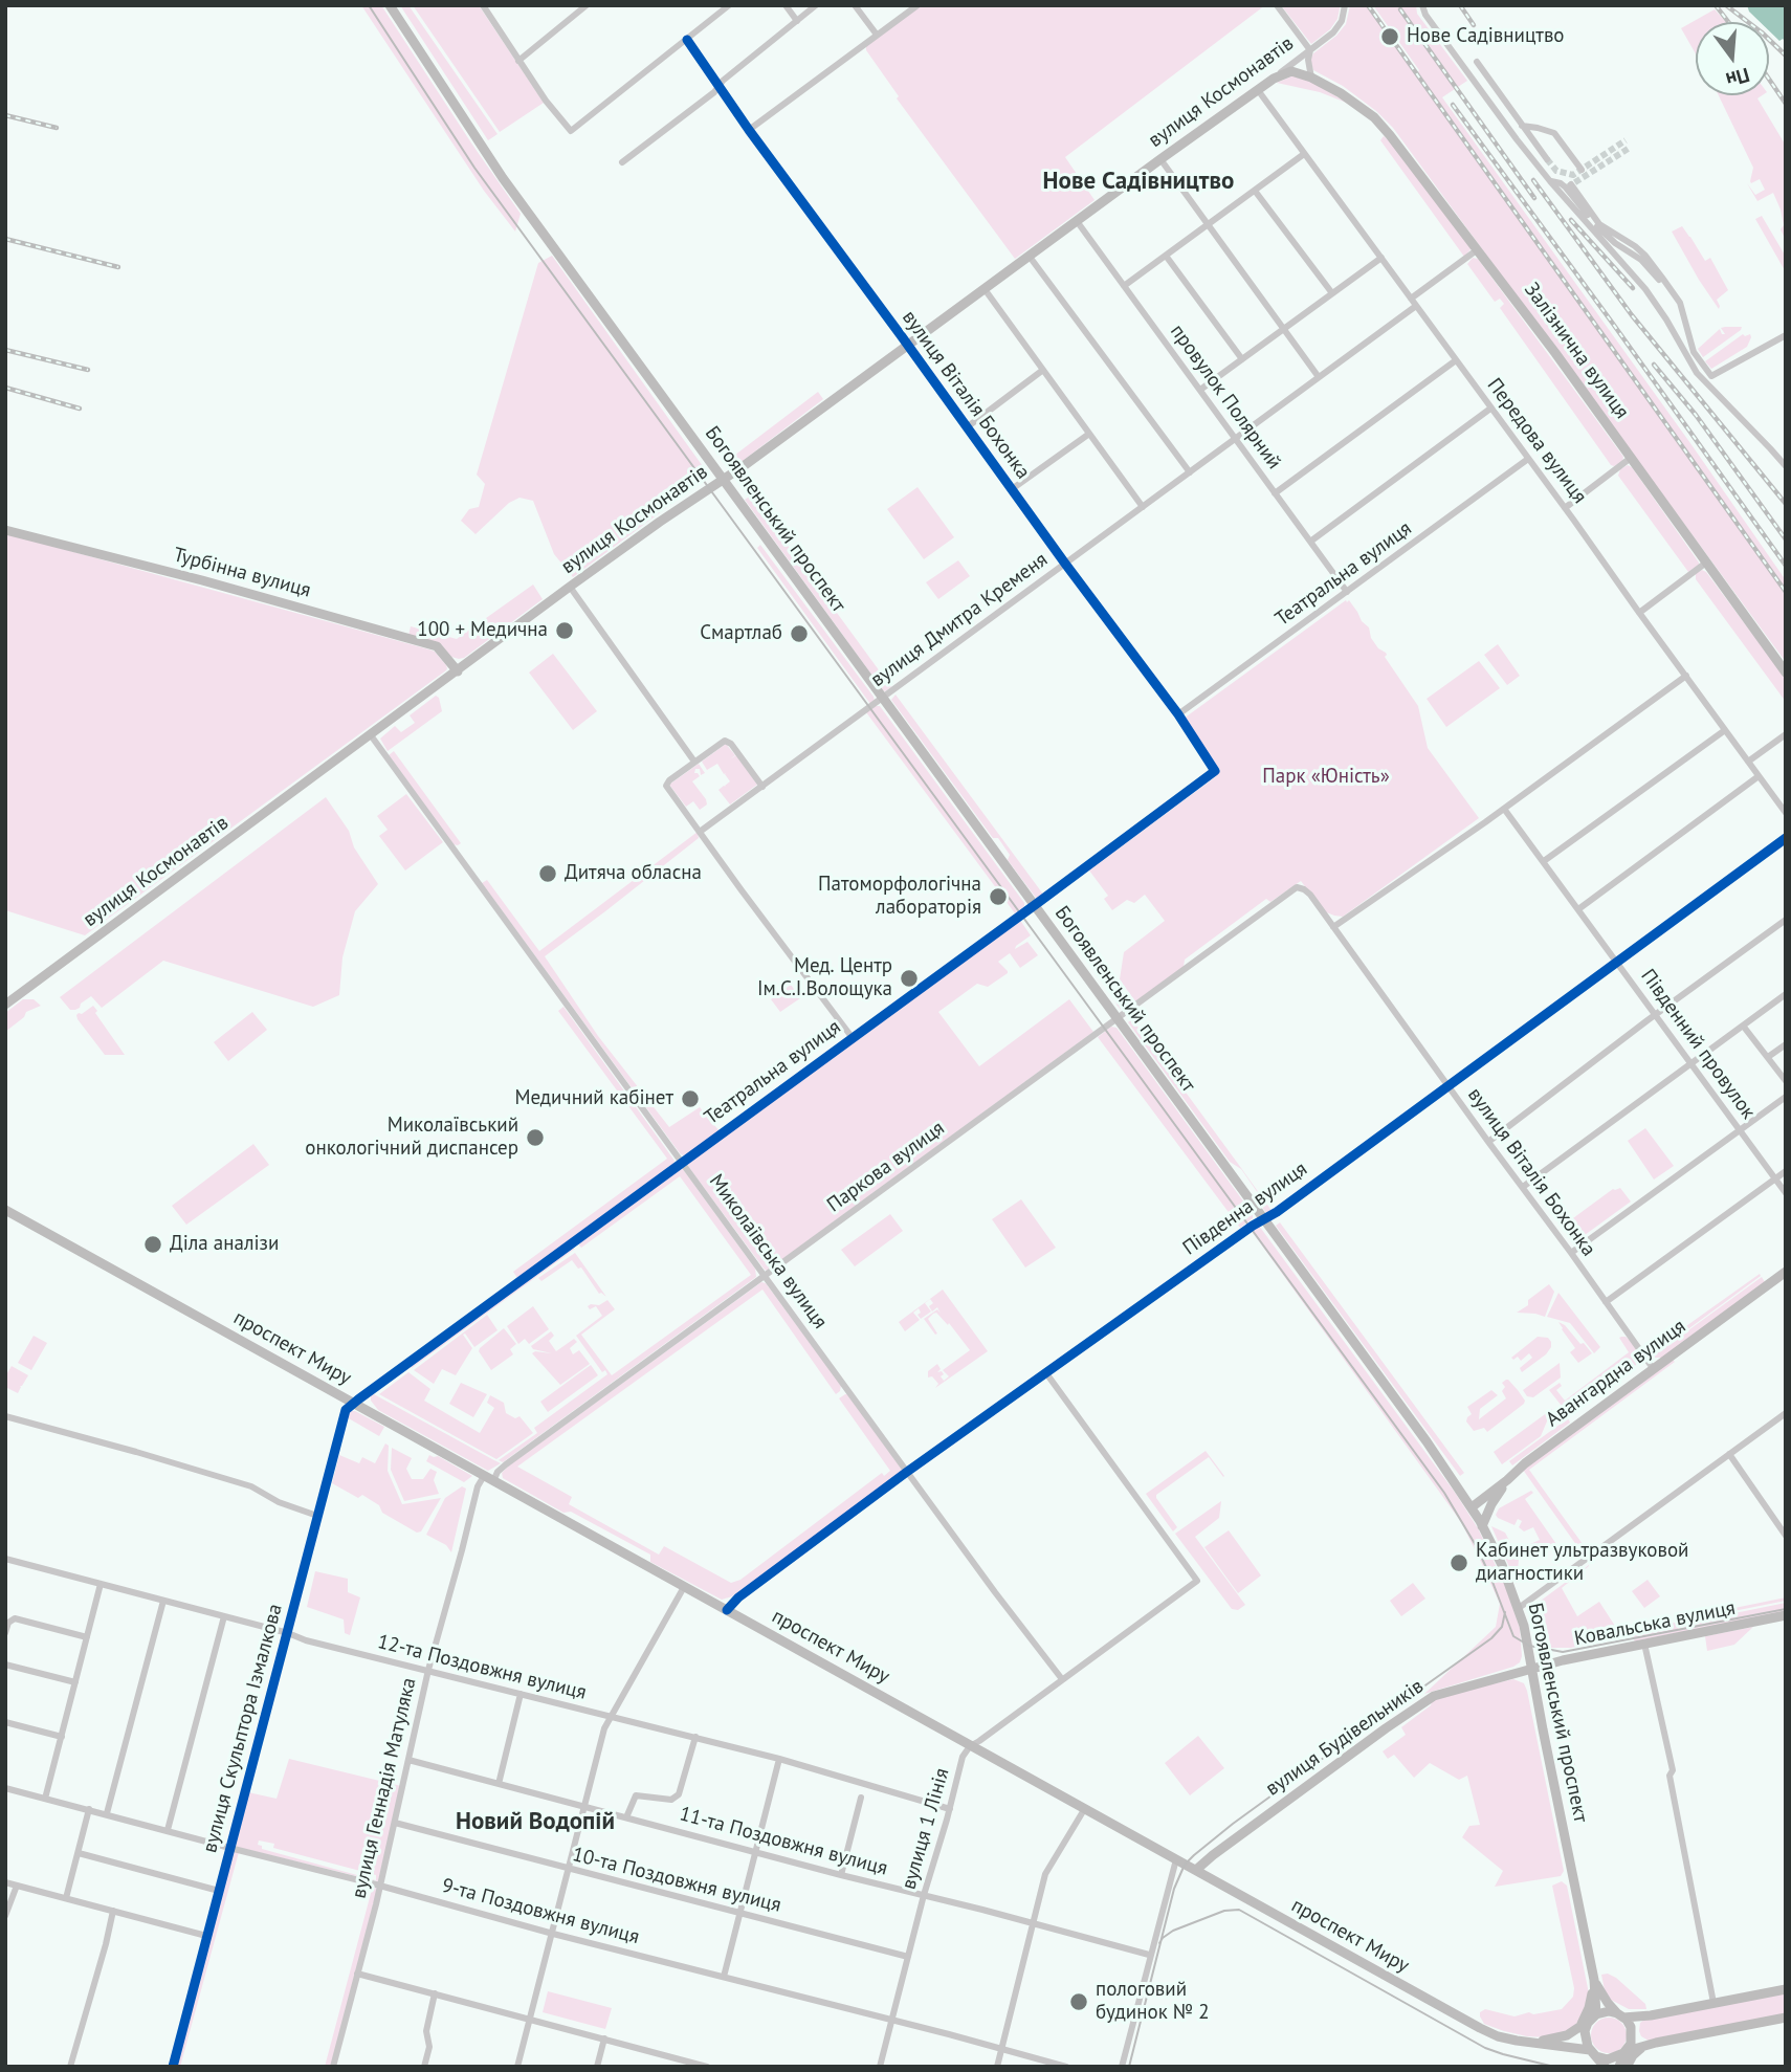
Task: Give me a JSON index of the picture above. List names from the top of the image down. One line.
{"streets":{"main road":["вулиця Космонавтів","Залізнична вулиця","Богоявленський проспект","Турбінна вулиця","проспект Миру","Авангардна вулиця","Ковальська вулиця","вулиця Будівельників"],"street":["вулиця Віталія Бохонка","провулок Полярний","Передова вулиця","Театральна вулиця","вулиця Дмитра Кременя","Південний провулок","Паркова вулиця","Південна вулиця","Миколаївська вулиця","12-та Поздовжня вулиця","вулиця Скульптора Ізмалкова","вулиця Геннадія Матуляка","вулиця 1 Лінія","11-та Поздовжня вулиця","10-та Поздовжня вулиця","9-та Поздовжня вулиця"]},"crossings":[["вулиця Космонавтів","Залізнична вулиця"],["вулиця Космонавтів","вулиця Віталія Бохонка"],["вулиця Космонавтів","провулок Полярний"],["вулиця Космонавтів","Передова вулиця"],["вулиця Космонавтів","Богоявленський проспект"],["вулиця Космонавтів","Турбінна вулиця"],["вулиця Космонавтів","Миколаївська вулиця"],["Залізнична вулиця","вулиця Дмитра Кременя"],["вулиця Віталія Бохонка","Театральна вулиця"],["вулиця Віталія Бохонка","вулиця Дмитра Кременя"],["вулиця Віталія Бохонка","Паркова вулиця"],["вулиця Віталія Бохонка","Південна вулиця"],["вулиця Віталія Бохонка","Авангардна вулиця"],["провулок Полярний","Театральна вулиця"],["провулок Полярний","вулиця Дмитра Кременя"],["Передова вулиця","Театральна вулиця"],["Передова вулиця","вулиця Дмитра Кременя"],["Богоявленський проспект","Театральна вулиця"],["Богоявленський проспект","вулиця Дмитра Кременя"],["Богоявленський проспект","Паркова вулиця"],["Богоявленський проспект","Південна вулиця"],["Богоявленський проспект","проспект Миру"],["Богоявленський проспект","Авангардна вулиця"],["Богоявленський проспект","Ковальська вулиця"],["Богоявленський проспект","вулиця Будівельників"],["Театральна вулиця","Миколаївська вулиця"],["Театральна вулиця","проспект Миру"],["Театральна вулиця","вулиця Скульптора Ізмалкова"],["Південний провулок","Південна вулиця"],["Паркова вулиця","Миколаївська вулиця"],["Паркова вулиця","проспект Миру"],["Паркова вулиця","вулиця Геннадія Матуляка"],["Південна вулиця","Миколаївська вулиця"],["Південна вулиця","проспект Миру"],["проспект Миру","вулиця Скульптора Ізмалкова"],["проспект Миру","вулиця Будівельників"],["проспект Миру","вулиця Геннадія Матуляка"],["проспект Миру","вулиця 1 Лінія"],["Ковальська вулиця","вулиця Будівельників"],["12-та Поздовжня вулиця","вулиця Скульптора Ізмалкова"],["12-та Поздовжня вулиця","вулиця Геннадія Матуляка"],["12-та Поздовжня вулиця","вулиця 1 Лінія"],["вулиця Скульптора Ізмалкова","9-та Поздовжня вулиця"],["вулиця Геннадія Матуляка","11-та Поздовжня вулиця"],["вулиця Геннадія Матуляка","10-та Поздовжня вулиця"],["вулиця Геннадія Матуляка","9-та Поздовжня вулиця"],["вулиця 1 Лінія","11-та Поздовжня вулиця"],["вулиця 1 Лінія","10-та Поздовжня вулиця"],["вулиця 1 Лінія","9-та Поздовжня вулиця"]],"districts":["Нове Садівництво","Новий Водопій"],"parks":["Парк «Юність»"],"places":["Нове Садівництво","100 + Медична","Смартлаб","Дитяча обласна","Патоморфологічна лабораторія","Мед. Центр Ім.С.І.Волощука","Медичний кабінет","Миколаївський онкологічний диспансер","Діла аналізи","Кабинет ультразвуковой диагностики","пологовий будинок № 2"],"north":"bottom"}
